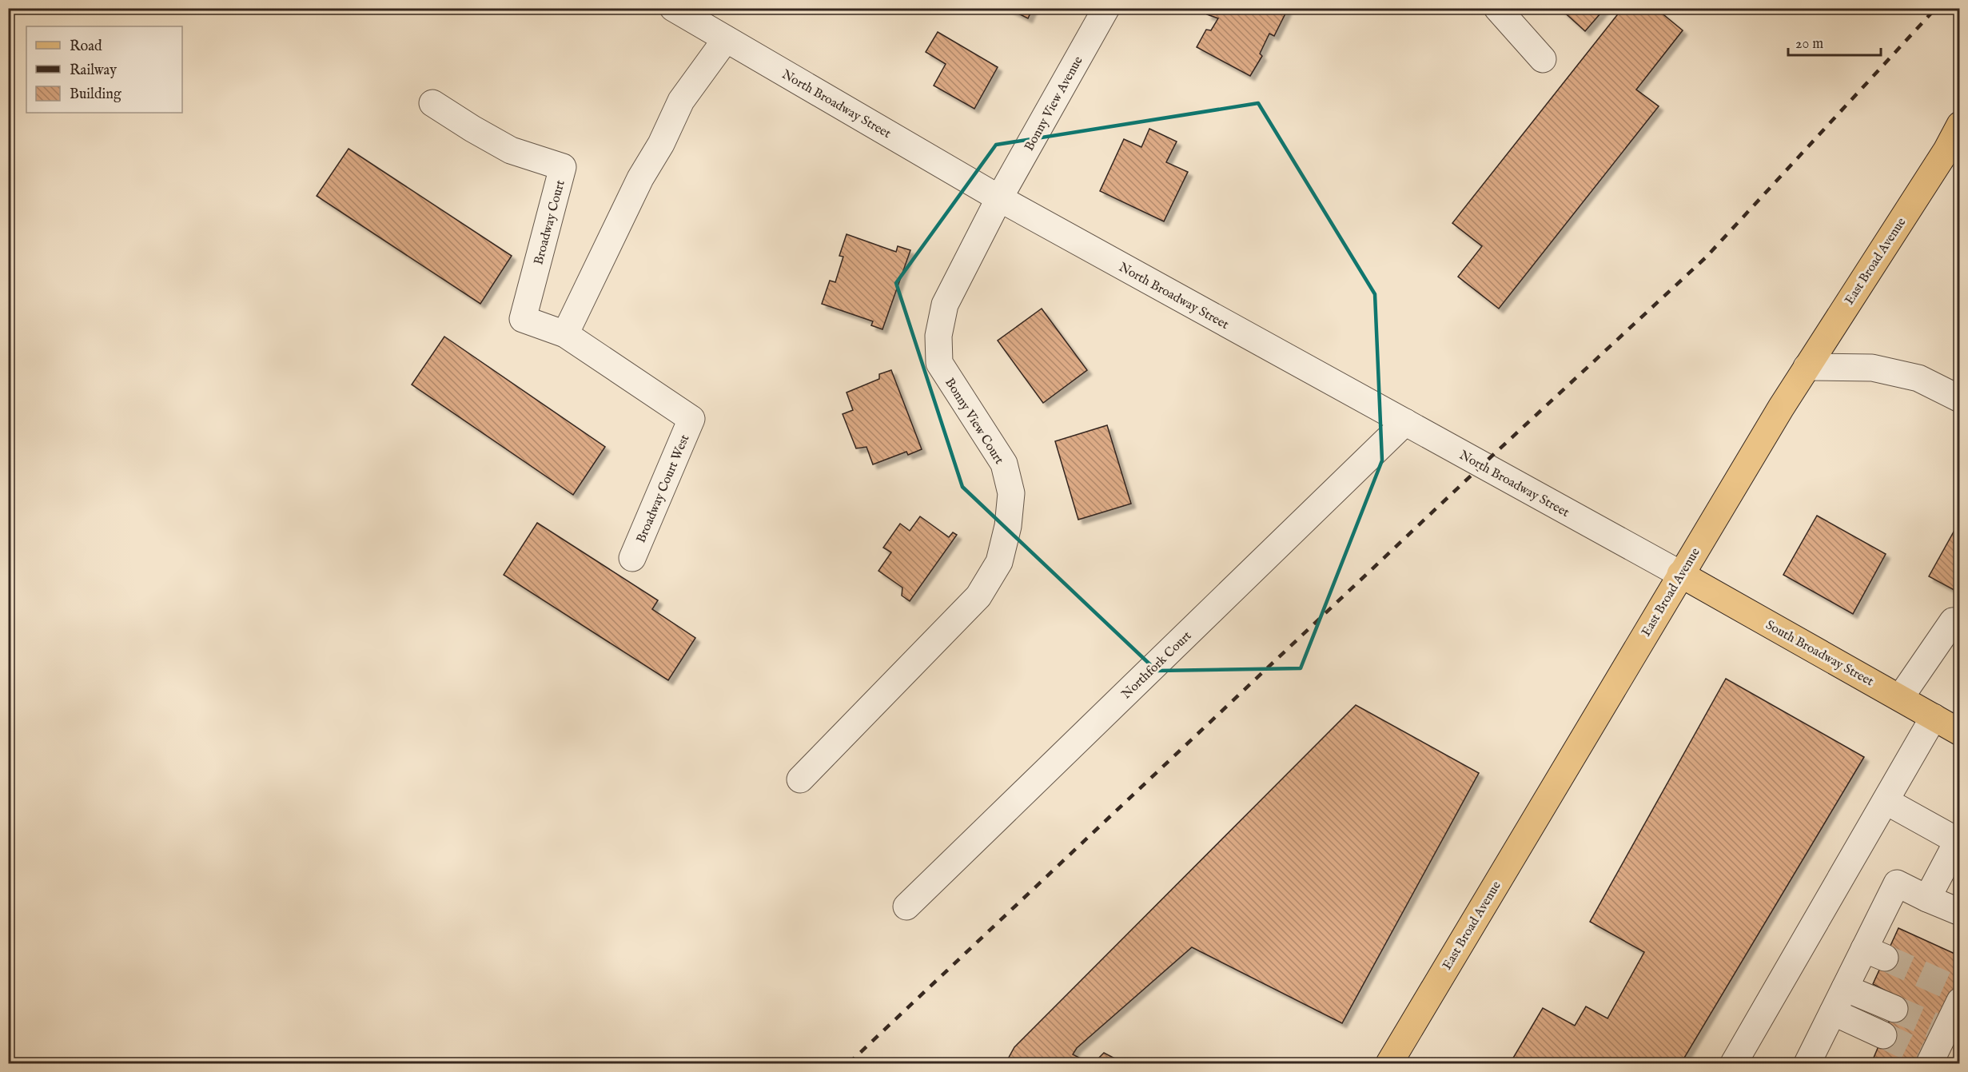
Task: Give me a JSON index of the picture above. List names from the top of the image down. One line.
{"streets":{"main road":["East Broad Avenue","South Broadway Street"],"street":["North Broadway Street","Bonny View Avenue","Broadway Court","Bonny View Court","Broadway Court West","Northfork Court"]},"crossings":[["North Broadway Street","Bonny View Avenue"],["North Broadway Street","East Broad Avenue"],["North Broadway Street","Bonny View Court"],["North Broadway Street","South Broadway Street"],["North Broadway Street","Northfork Court"],["Bonny View Avenue","Bonny View Court"],["Broadway Court","Broadway Court West"],["East Broad Avenue","South Broadway Street"]],"legend":["Road","Railway","Building"],"scale_bar":"20 m"}
